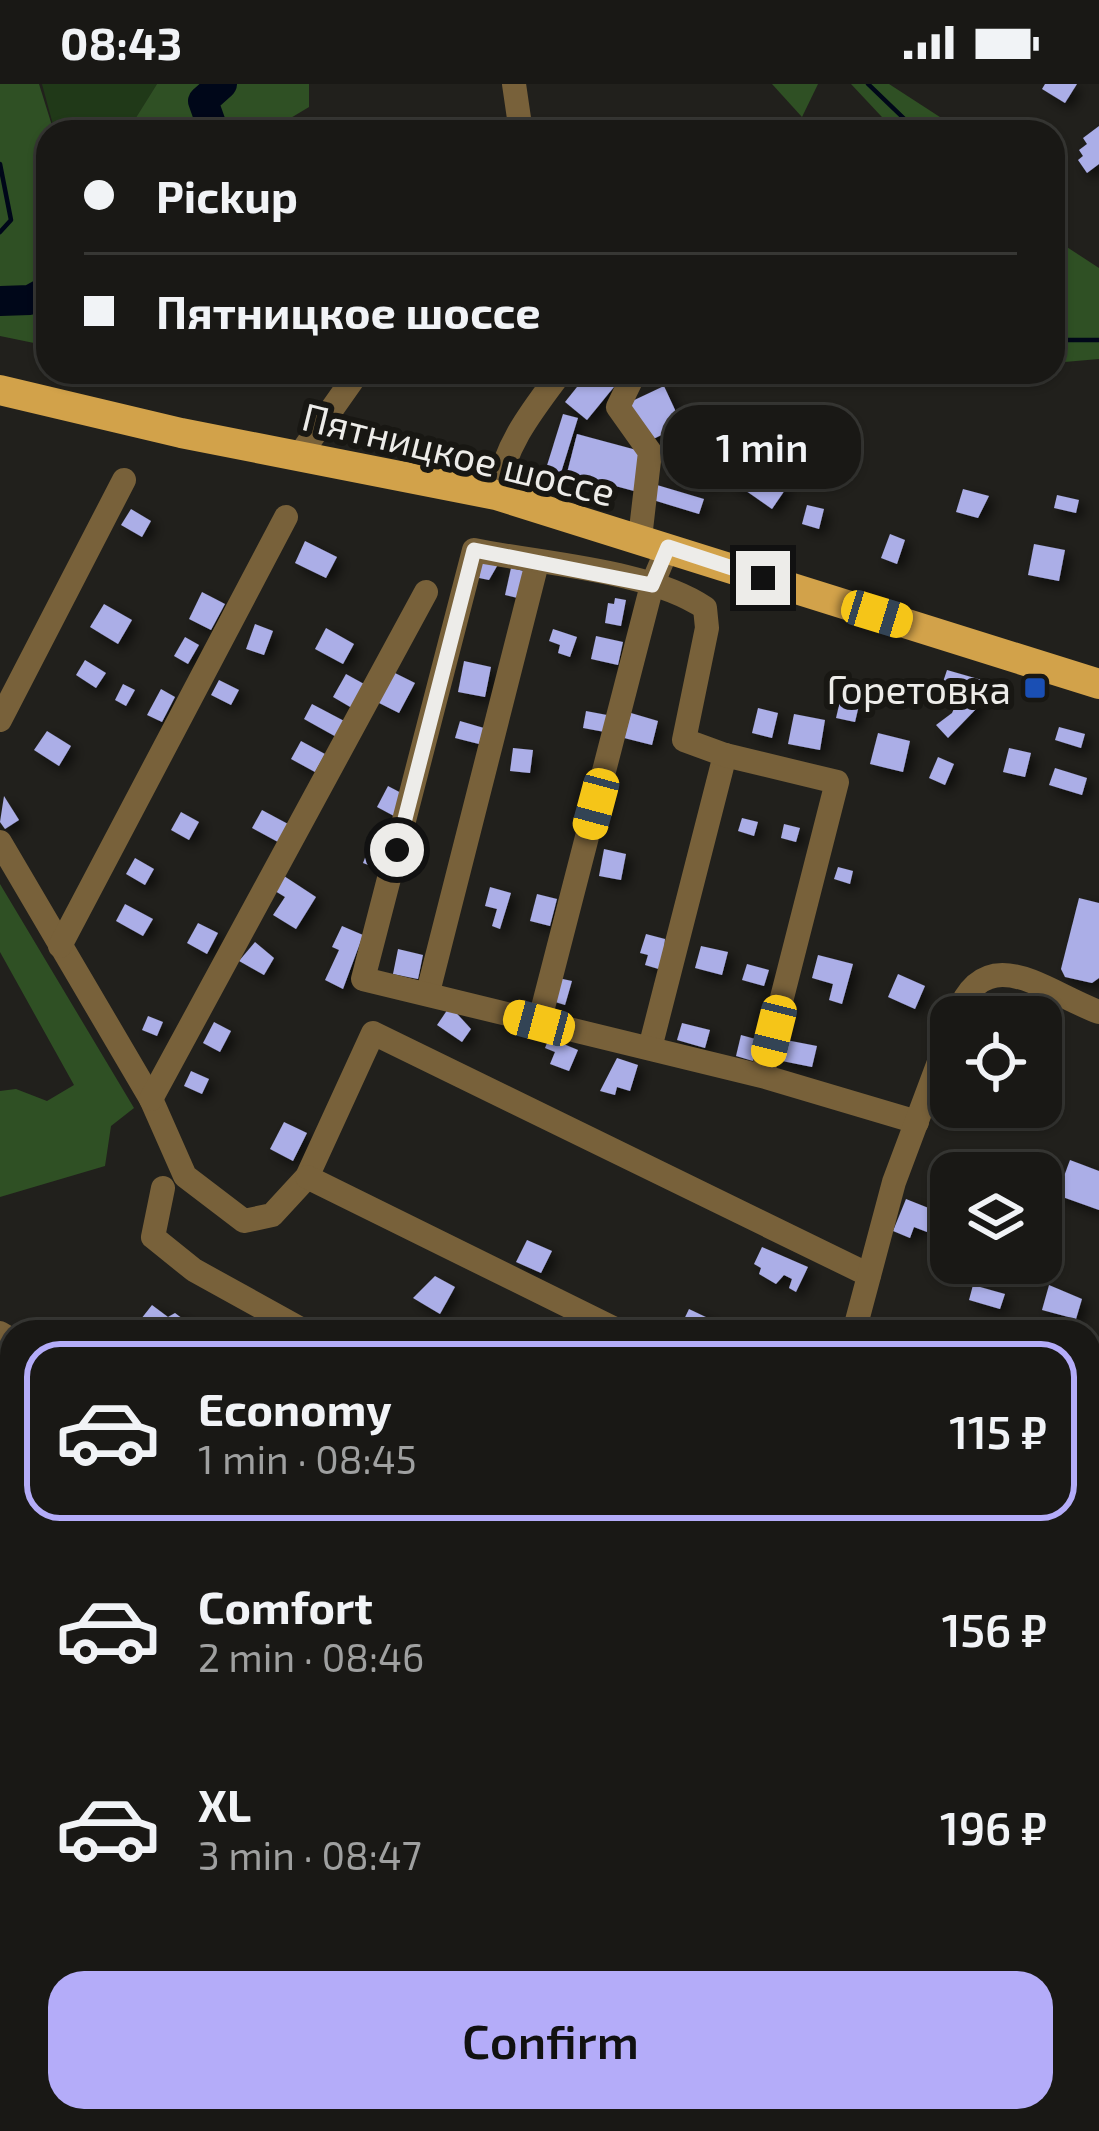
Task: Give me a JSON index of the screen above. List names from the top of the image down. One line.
{"streets":{"main road":["Пятницкое шоссе"]},"places":{"transit":["Горетовка"]},"page":{"status":"08:43","banner":["Pickup","Пятницкое шоссе"],"bubble":"1 min","list":[{"name":"Economy","note":"1 min · 08:45","value":"115 ₽"},{"name":"Comfort","note":"2 min · 08:46","value":"156 ₽"},{"name":"XL","note":"3 min · 08:47","value":"196 ₽"}],"buttons":"Confirm"}}
